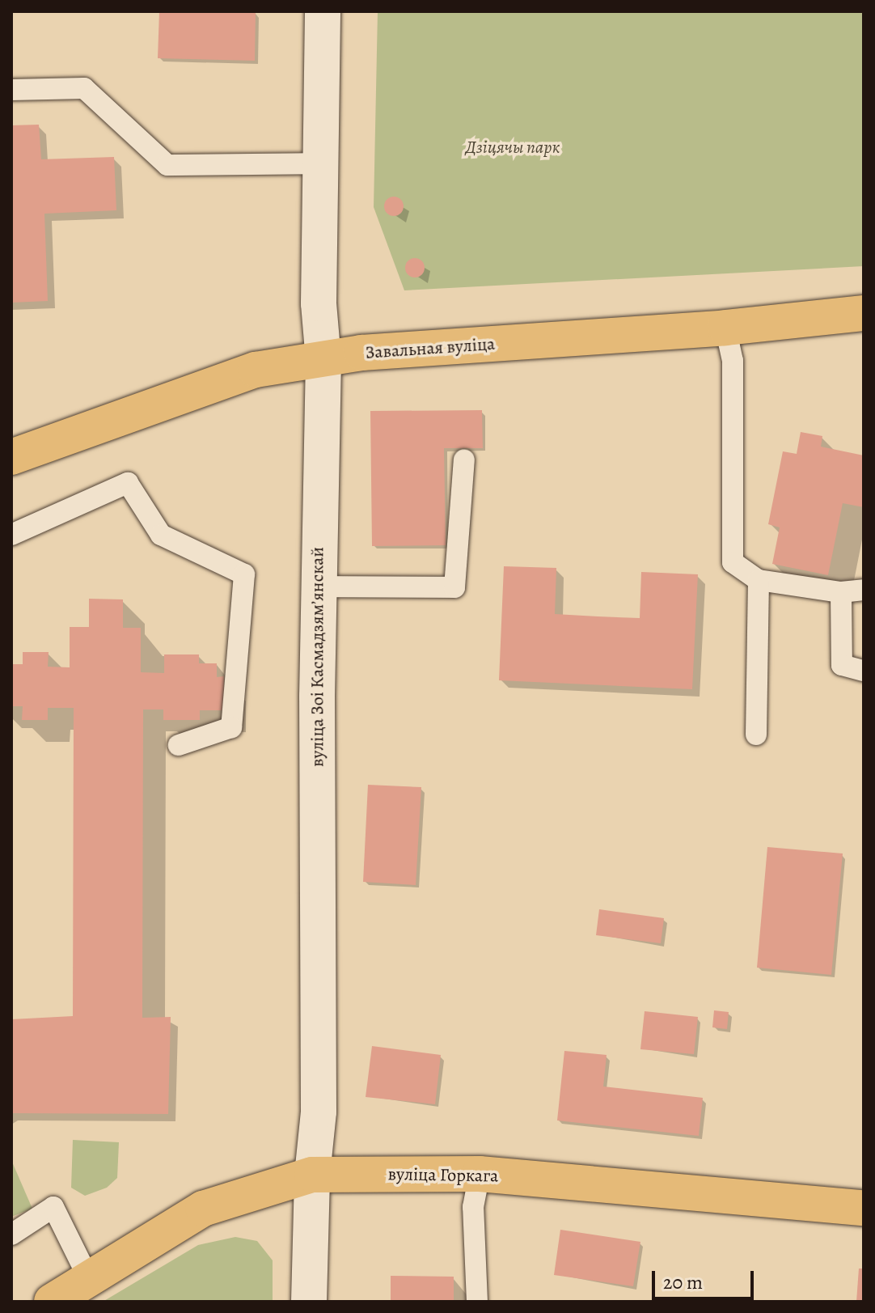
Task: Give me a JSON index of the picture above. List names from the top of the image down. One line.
{"streets":{"main road":["Завальная вуліца","вуліца Зоі Касмадзямʼянскай","вуліца Горкага"]},"crossings":[["Завальная вуліца","вуліца Зоі Касмадзямʼянскай"],["вуліца Зоі Касмадзямʼянскай","вуліца Горкага"]],"parks":["Дзіцячы парк"],"scale_bar":"20 m"}
